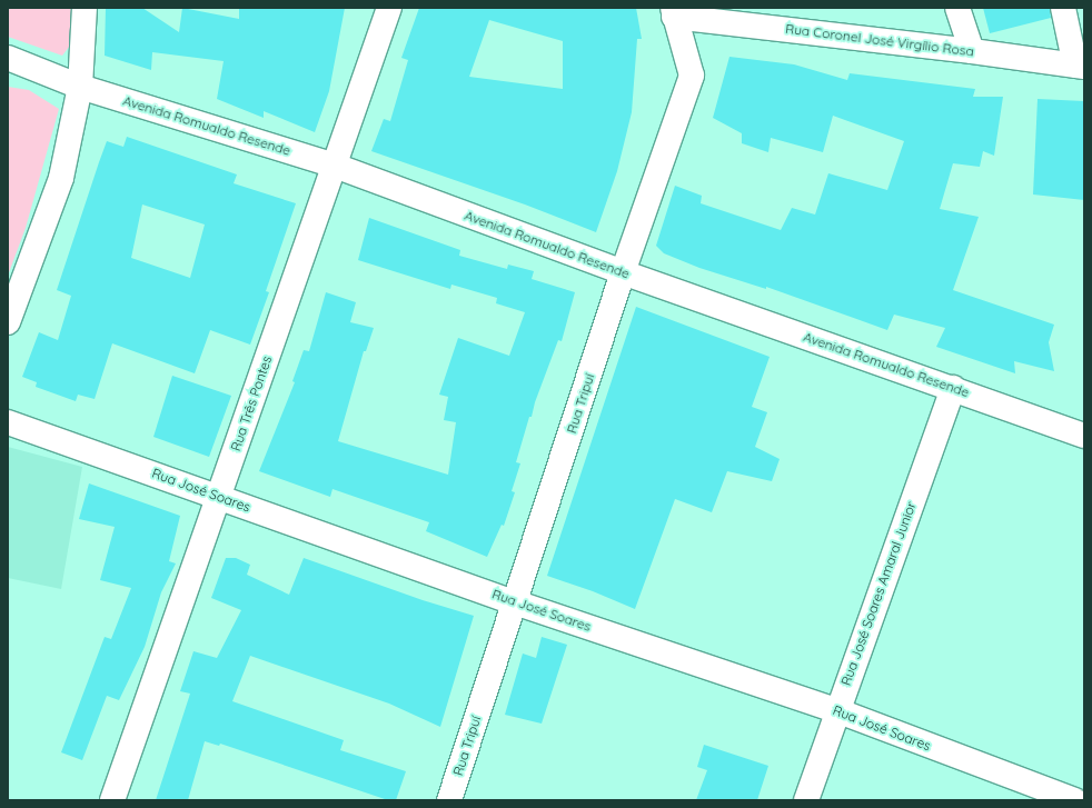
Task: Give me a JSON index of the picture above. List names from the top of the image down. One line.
{"streets":{"street":["Rua Coronel José Virgílio Rosa","Avenida Romualdo Resende","Rua Três Pontes","Rua Tripuí","Rua José Soares","Rua José Soares Amaral Junior"]},"crossings":[["Rua Coronel José Virgílio Rosa","Rua Tripuí"],["Avenida Romualdo Resende","Rua Três Pontes"],["Avenida Romualdo Resende","Rua Tripuí"],["Avenida Romualdo Resende","Rua José Soares Amaral Junior"],["Rua Três Pontes","Rua José Soares"],["Rua Tripuí","Rua José Soares"],["Rua José Soares","Rua José Soares Amaral Junior"]]}
